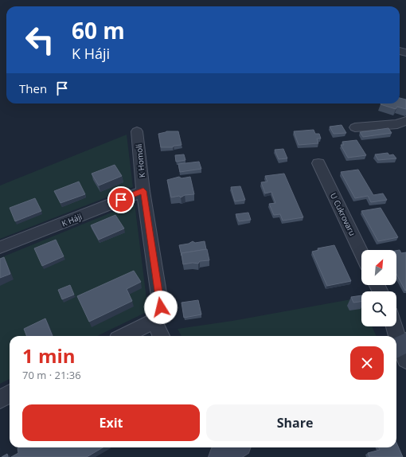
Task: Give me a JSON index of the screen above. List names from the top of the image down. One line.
{"streets":{"street":["K Homoli","U Cukrovaru","K Háji"]},"crossings":[["K Homoli","K Háji"]],"north":"top right","page":{"turn":["60 m","K Háji"],"then":"Then","heading":["1 min","70 m · 21:36"],"buttons":["Exit","Share"]}}
